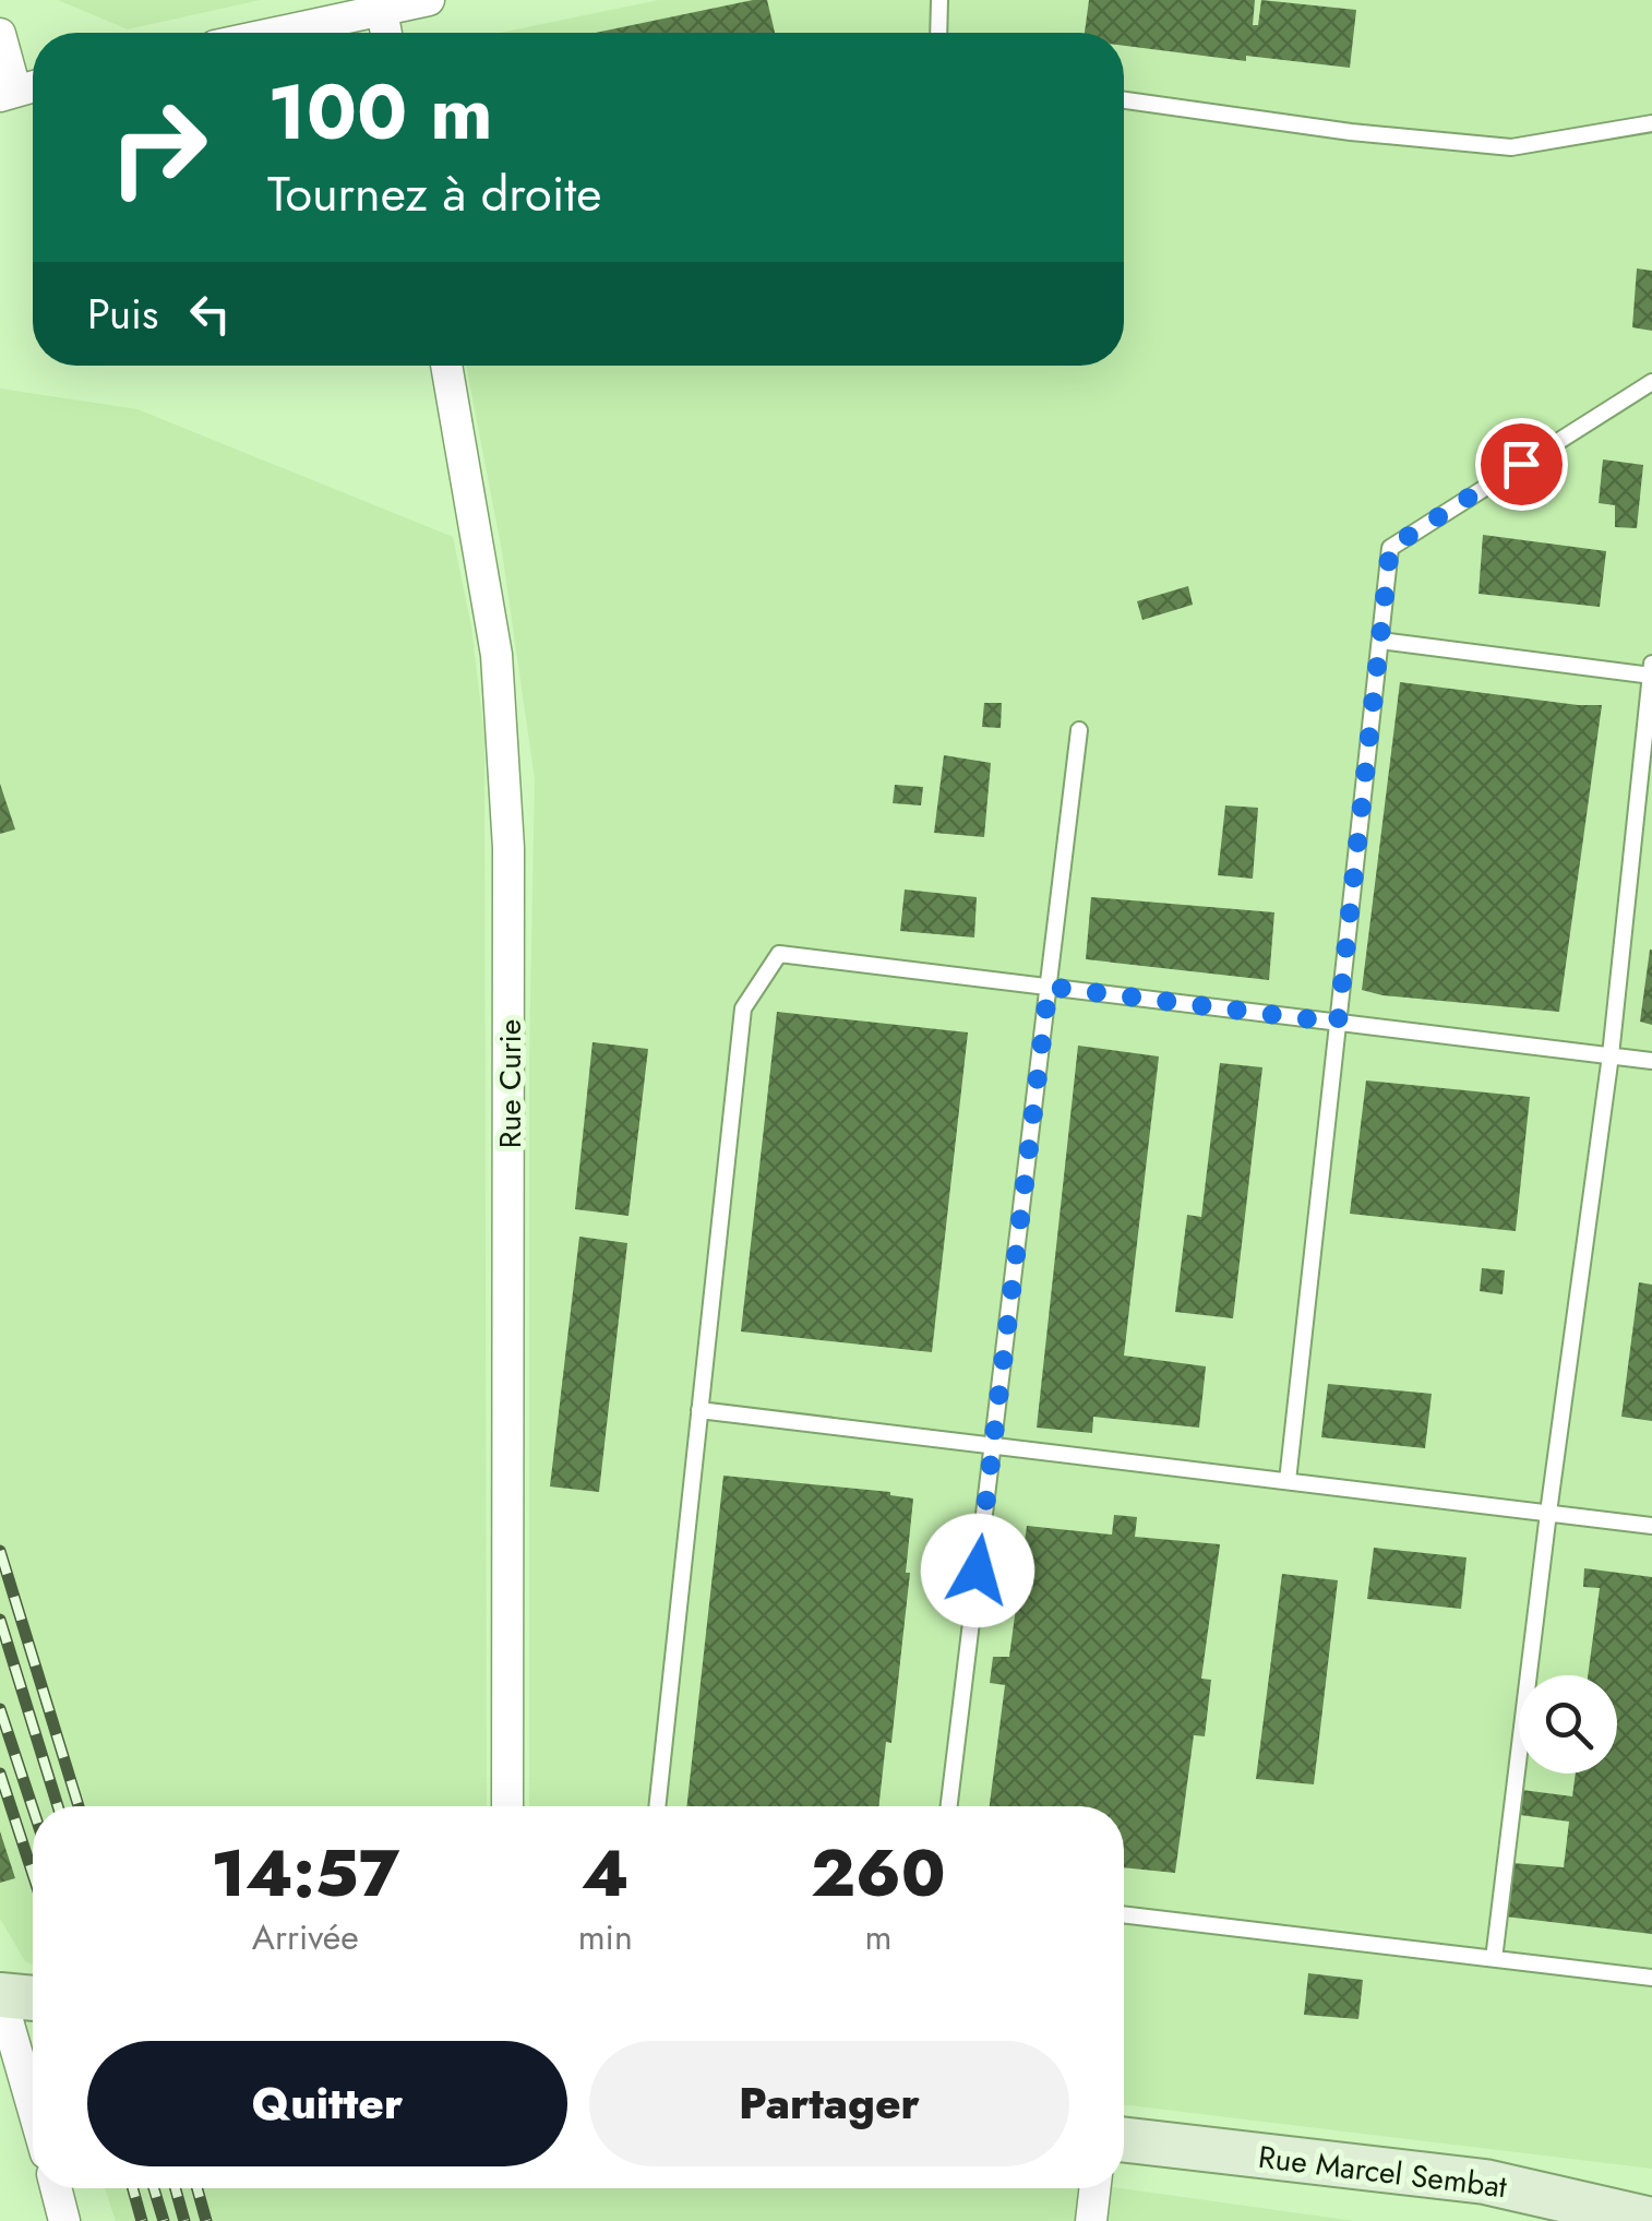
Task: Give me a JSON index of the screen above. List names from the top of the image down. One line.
{"streets":{"main road":["Rue Marcel Sembat"],"street":["Rue Curie"]},"page":{"turn":["100 m","Tournez à droite"],"then":"Puis","eta":["14:57","Arrivée","4","min","260","m"],"buttons":["Quitter","Partager"]}}
